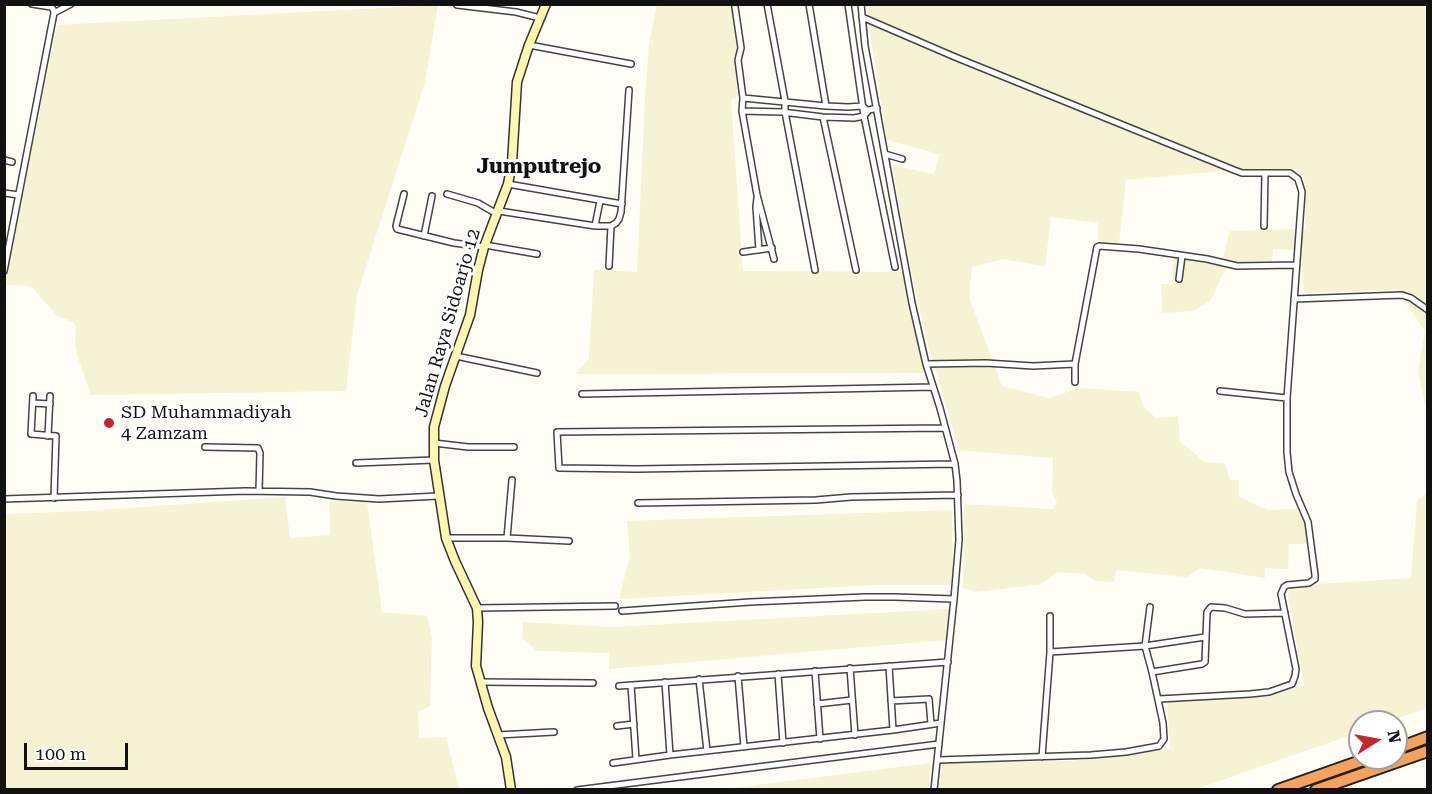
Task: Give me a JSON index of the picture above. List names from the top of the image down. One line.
{"streets":{"main road":["Jalan Raya Sidoarjo 12"]},"districts":["Jumputrejo"],"places":["SD Muhammadiyah 4 Zamzam"],"scale_bar":"100 m","north":"right"}
